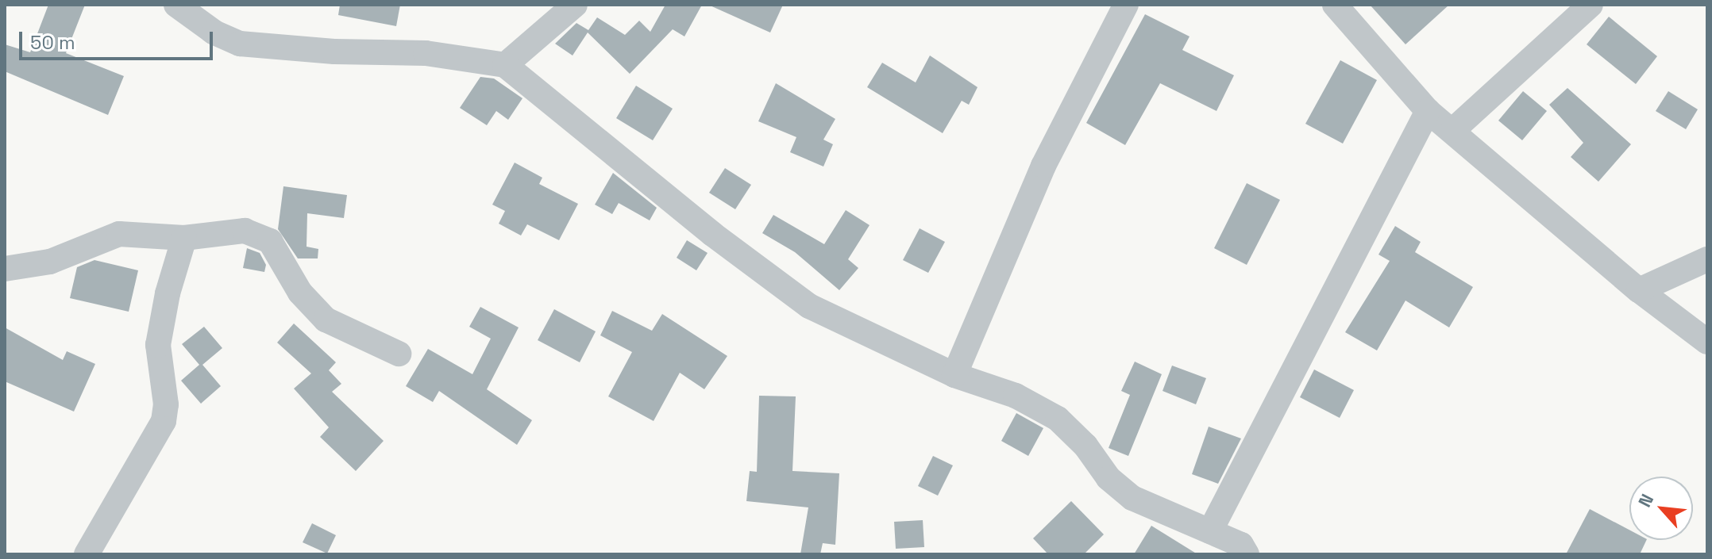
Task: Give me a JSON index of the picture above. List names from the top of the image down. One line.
{"scale_bar":"50 m","north":"top left"}
